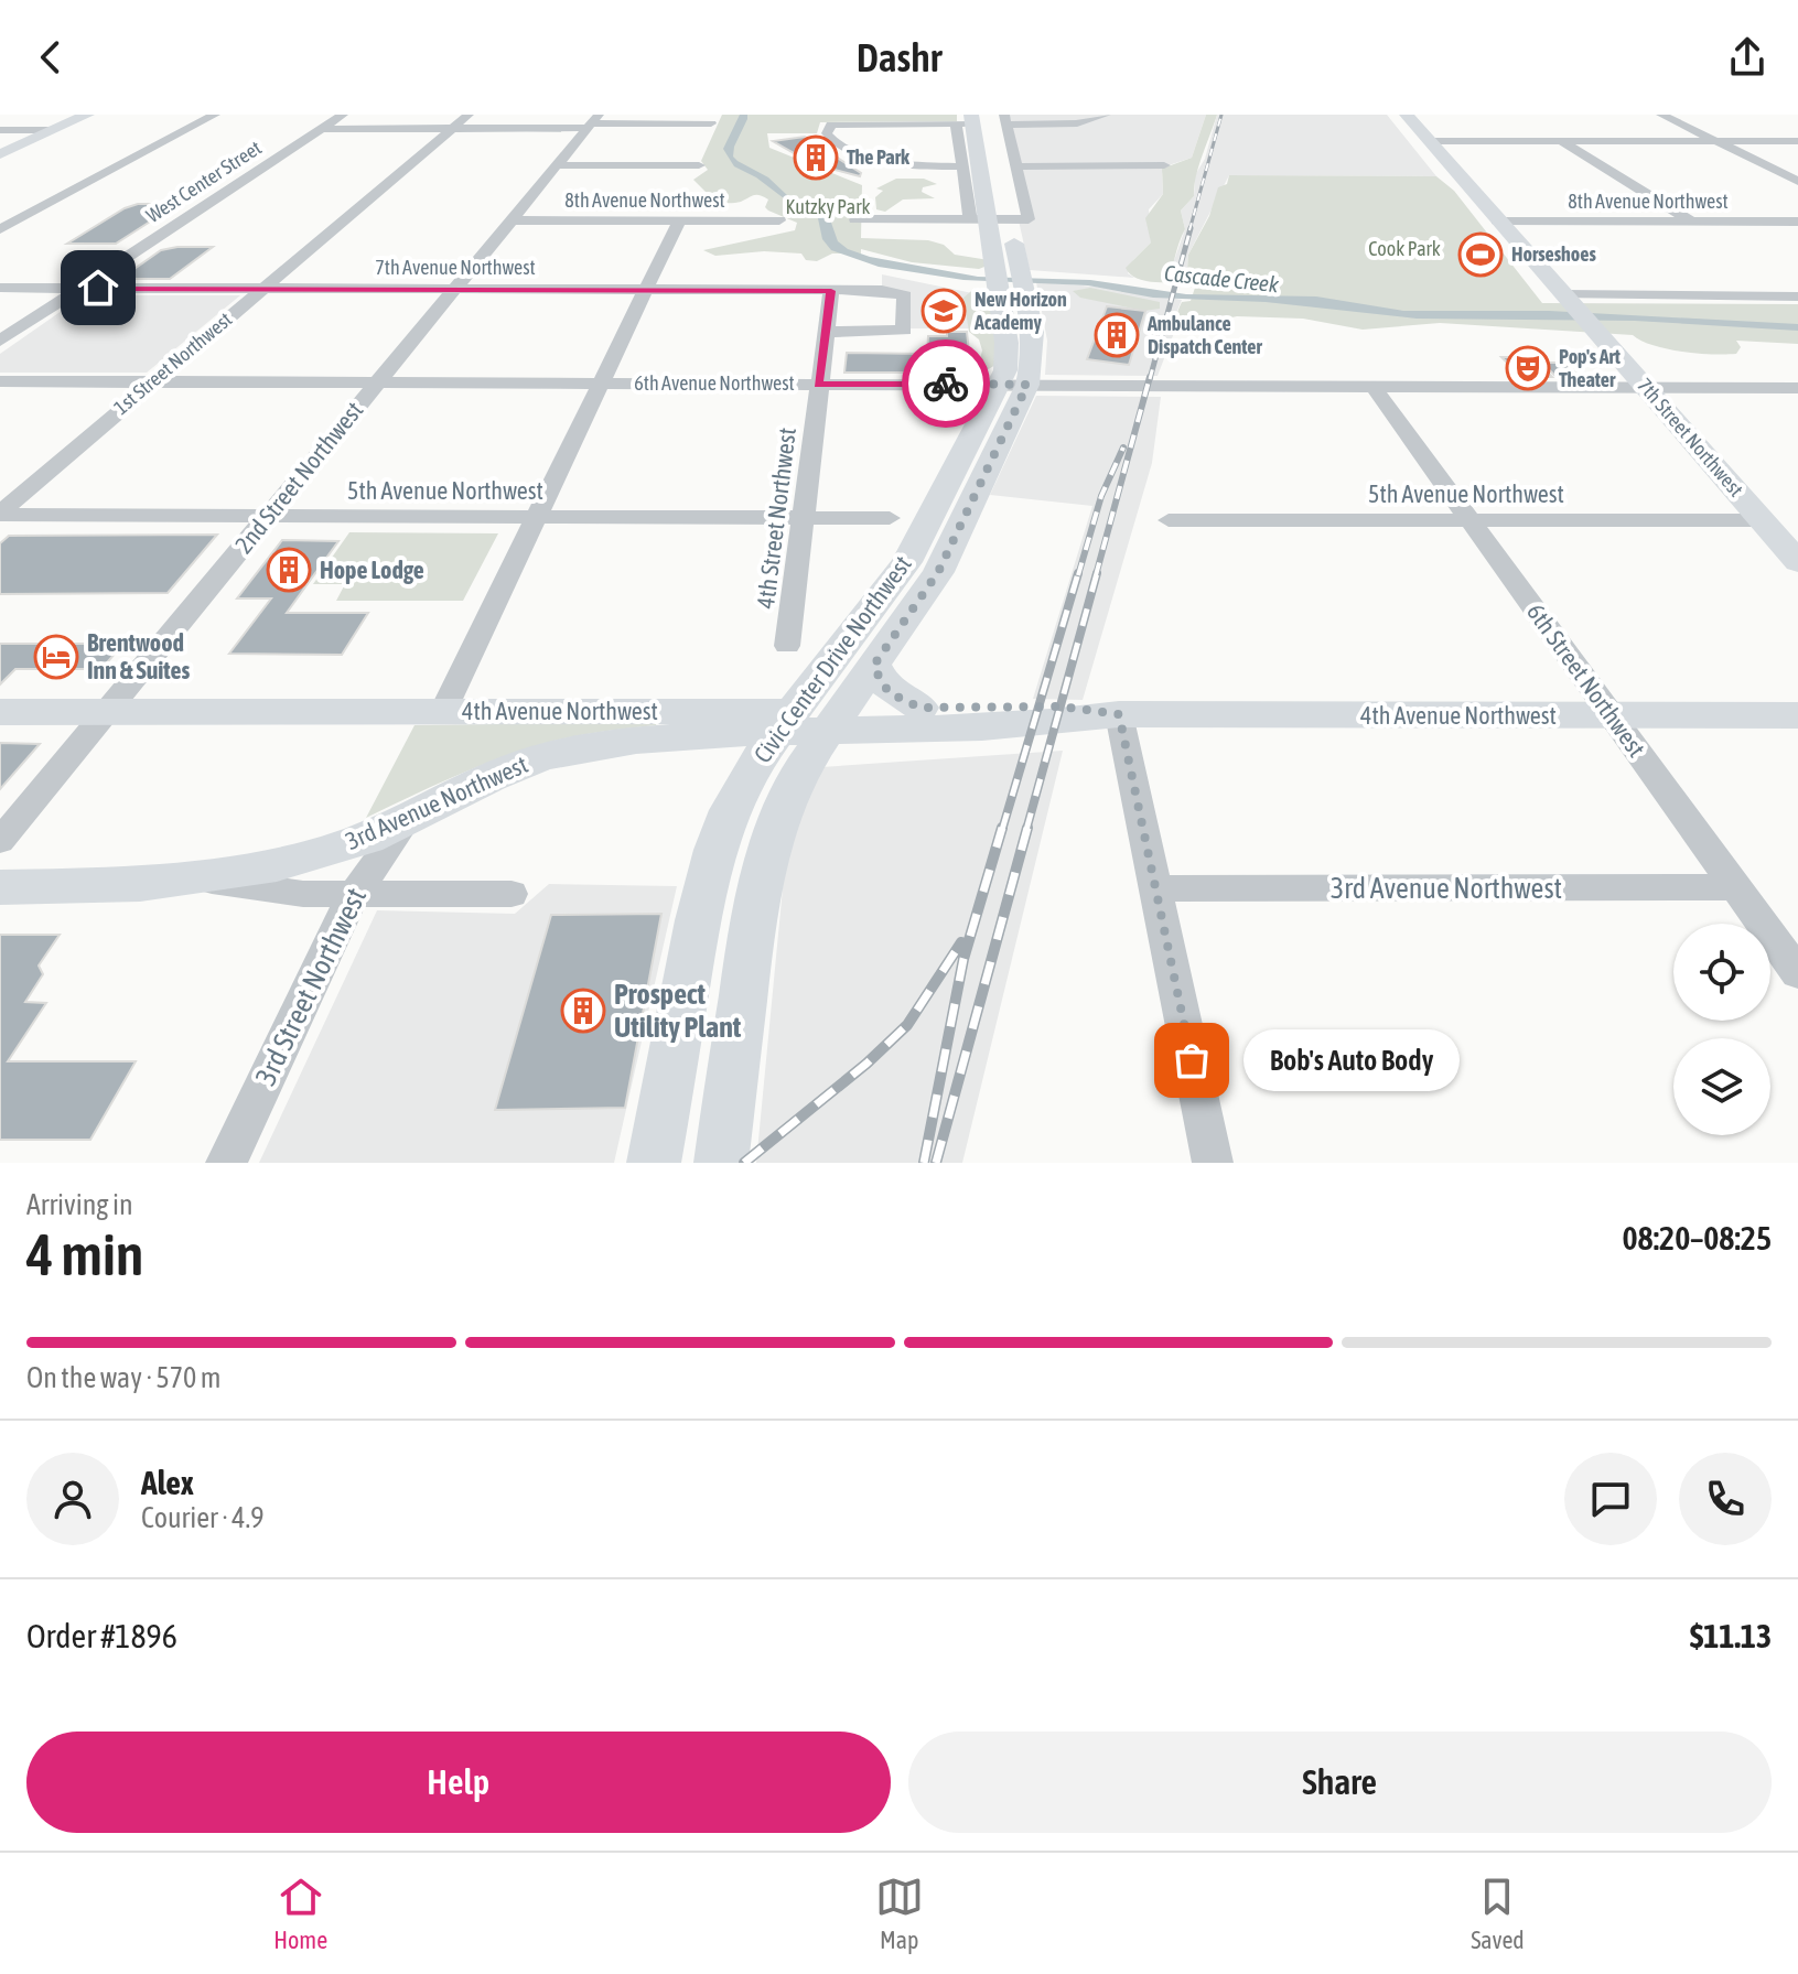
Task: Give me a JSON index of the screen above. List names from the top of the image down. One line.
{"streets":{"main road":["7th Street Northwest","Civic Center Drive Northwest","4th Avenue Northwest","3rd Avenue Northwest"],"street":["West Center Street","8th Avenue Northwest","7th Avenue Northwest","1st Street Northwest","6th Avenue Northwest","2nd Street Northwest","5th Avenue Northwest","4th Street Northwest","6th Street Northwest","3rd Street Northwest"]},"crossings":[["West Center Street","7th Avenue Northwest"],["8th Avenue Northwest","7th Street Northwest"],["8th Avenue Northwest","2nd Street Northwest"],["7th Avenue Northwest","1st Street Northwest"],["7th Avenue Northwest","2nd Street Northwest"],["7th Avenue Northwest","4th Street Northwest"],["1st Street Northwest","6th Avenue Northwest"],["1st Street Northwest","5th Avenue Northwest"],["6th Avenue Northwest","7th Street Northwest"],["6th Avenue Northwest","2nd Street Northwest"],["6th Avenue Northwest","4th Street Northwest"],["6th Avenue Northwest","Civic Center Drive Northwest"],["6th Avenue Northwest","6th Street Northwest"],["7th Street Northwest","5th Avenue Northwest"],["2nd Street Northwest","5th Avenue Northwest"],["2nd Street Northwest","4th Avenue Northwest"],["5th Avenue Northwest","4th Street Northwest"],["5th Avenue Northwest","6th Street Northwest"],["Civic Center Drive Northwest","4th Avenue Northwest"],["Civic Center Drive Northwest","3rd Avenue Northwest"],["6th Street Northwest","4th Avenue Northwest"],["6th Street Northwest","3rd Avenue Northwest"],["4th Avenue Northwest","3rd Avenue Northwest"],["3rd Avenue Northwest","3rd Street Northwest"]],"water":["Cascade Creek"],"parks":["Kutzky Park","Cook Park"],"places":{"building":["The Park","Ambulance Dispatch Center","Hope Lodge","Prospect Utility Plant"],"sports":["Horseshoes"],"school or university":["New Horizon Academy"],"theatre":["Pop's Art Theater"],"hotel":["Brentwood Inn & Suites"],"other":["Bob's Auto Body"]},"page":{"header":"Dashr","bubble":"Bob's Auto Body","heading":["4 min","Arriving in","08:20–08:25"],"panel":["Alex","Courier · 4.9","Order #1896","$11.13"],"bar":"On the way · 570 m","buttons":["Help","Share"],"tabs":["Home","Map","Saved"]}}
